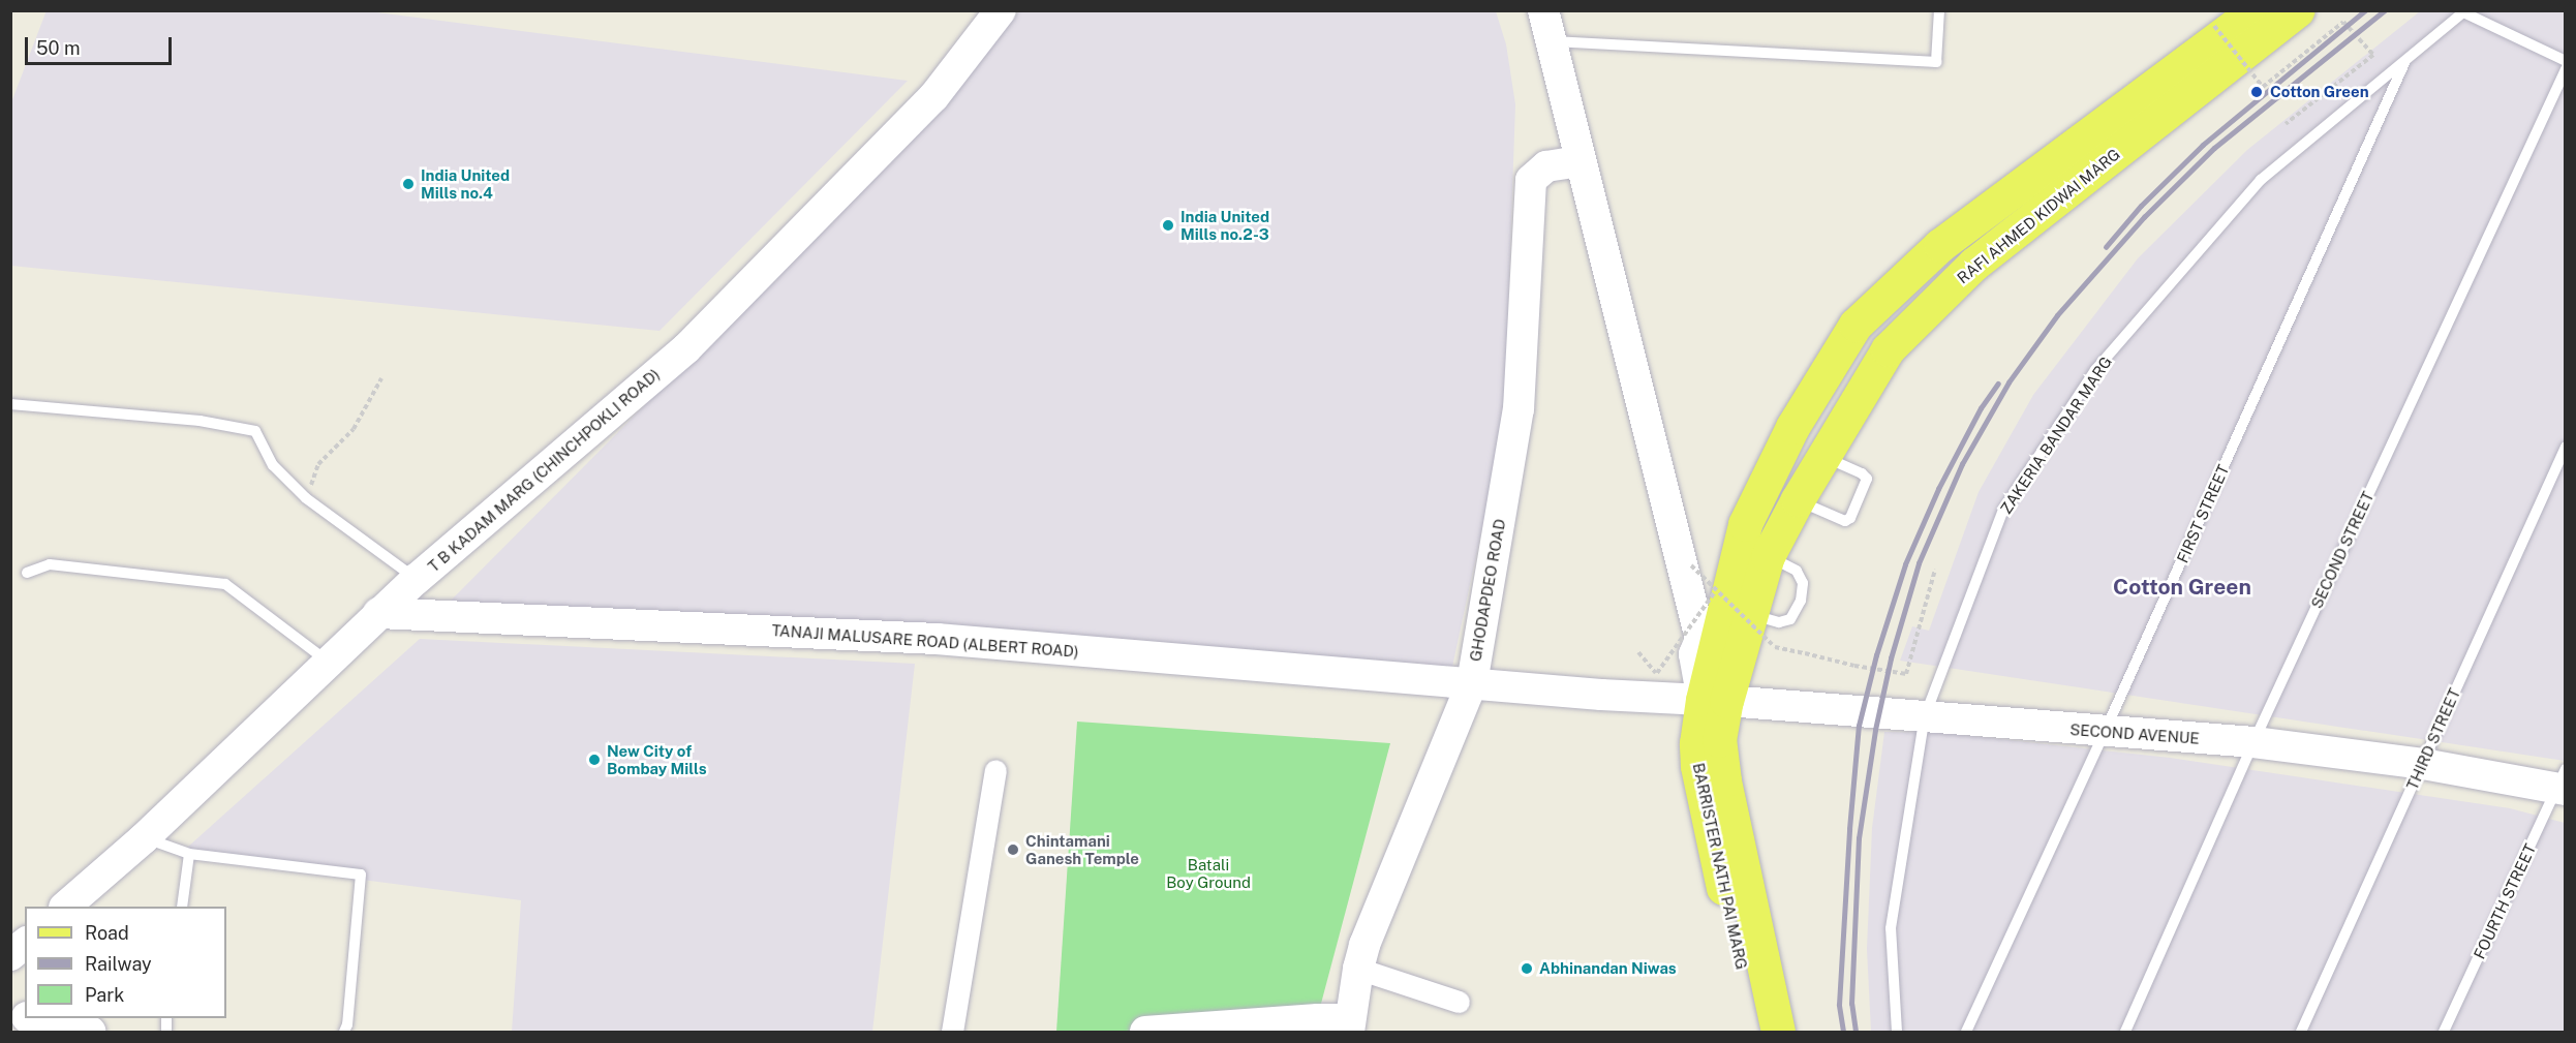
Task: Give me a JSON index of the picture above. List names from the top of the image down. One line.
{"streets":{"main road":["RAFI AHMED KIDWAI MARG","BARRISTER NATH PAI MARG"],"street":["T B KADAM MARG (CHINCHPOKLI ROAD)","GHODAPDEO ROAD","TANAJI MALUSARE ROAD (ALBERT ROAD)","SECOND AVENUE"],"lane":["ZAKERIA BANDAR MARG","FIRST STREET","SECOND STREET","THIRD STREET","FOURTH STREET"]},"crossings":[["RAFI AHMED KIDWAI MARG","TANAJI MALUSARE ROAD (ALBERT ROAD)"],["RAFI AHMED KIDWAI MARG","SECOND AVENUE"],["RAFI AHMED KIDWAI MARG","BARRISTER NATH PAI MARG"],["ZAKERIA BANDAR MARG","FIRST STREET"],["ZAKERIA BANDAR MARG","SECOND AVENUE"],["T B KADAM MARG (CHINCHPOKLI ROAD)","TANAJI MALUSARE ROAD (ALBERT ROAD)"],["FIRST STREET","SECOND AVENUE"],["SECOND STREET","SECOND AVENUE"],["GHODAPDEO ROAD","TANAJI MALUSARE ROAD (ALBERT ROAD)"],["TANAJI MALUSARE ROAD (ALBERT ROAD)","SECOND AVENUE"],["TANAJI MALUSARE ROAD (ALBERT ROAD)","BARRISTER NATH PAI MARG"],["SECOND AVENUE","THIRD STREET"],["SECOND AVENUE","BARRISTER NATH PAI MARG"],["SECOND AVENUE","FOURTH STREET"]],"districts":["Cotton Green"],"parks":["Batali Boy Ground"],"places":["Cotton Green","India United Mills no.4","India United Mills no.2-3","New City of Bombay Mills","Chintamani Ganesh Temple","Abhinandan Niwas"],"legend":["Road","Railway","Park"],"scale_bar":"50 m"}
